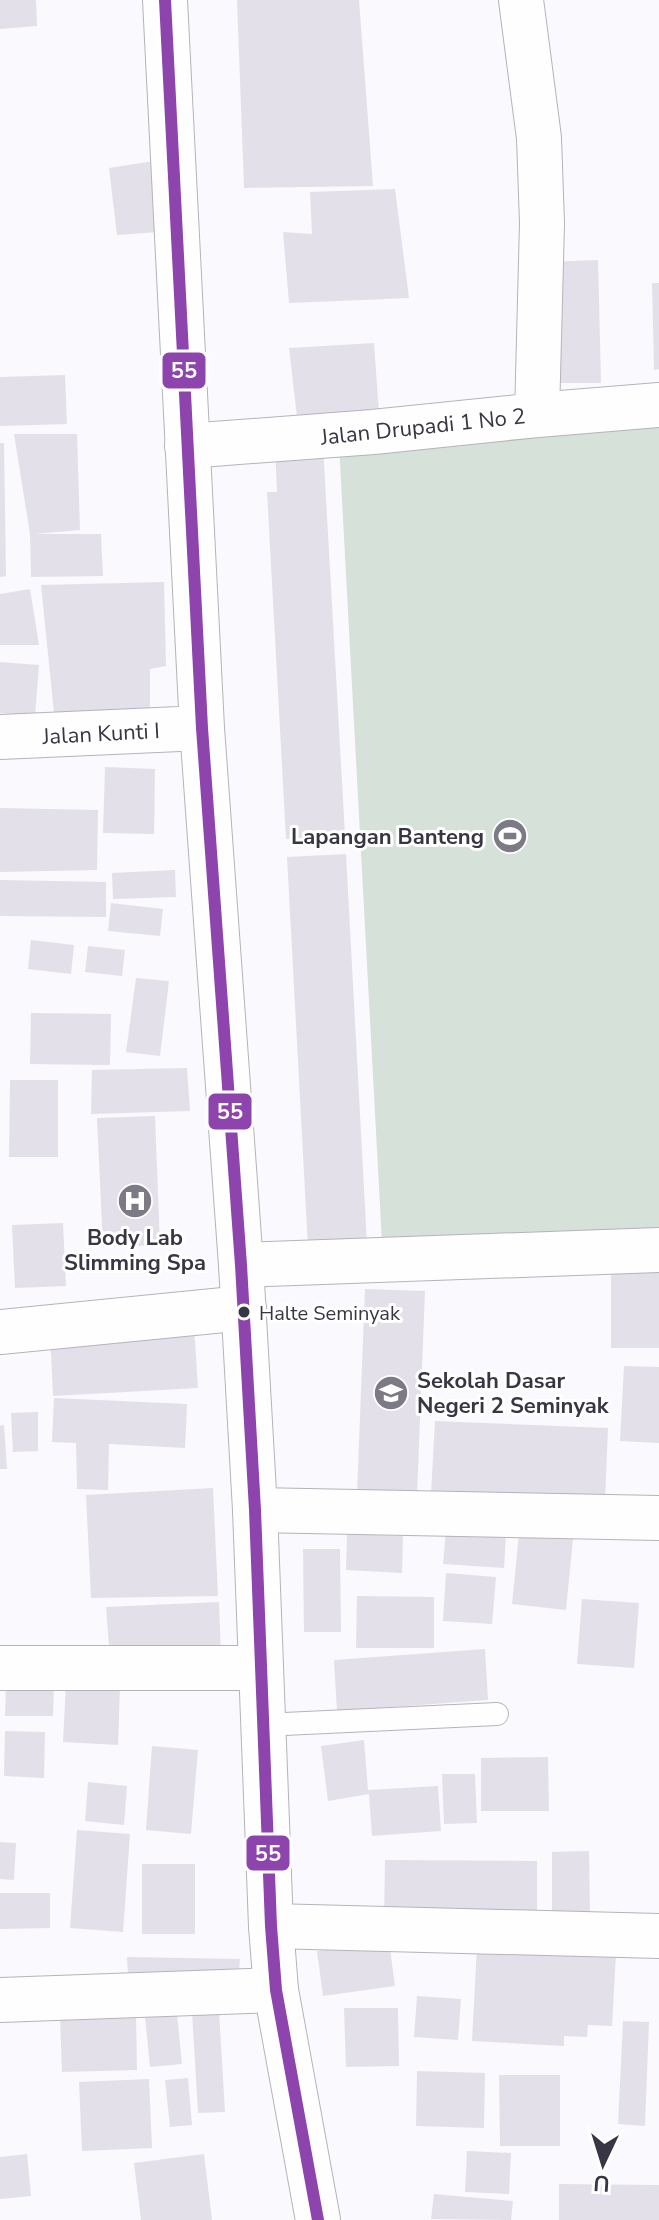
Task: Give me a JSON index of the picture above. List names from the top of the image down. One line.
{"streets":{"street":["Jalan Drupadi 1 No 2","Jalan Kunti I"]},"places":{"sports":["Lapangan Banteng"],"hospital":["Body Lab Slimming Spa"],"other":["Halte Seminyak"],"school or university":["Sekolah Dasar Negeri 2 Seminyak"]},"lines":["transit line 55"],"north":"bottom"}
